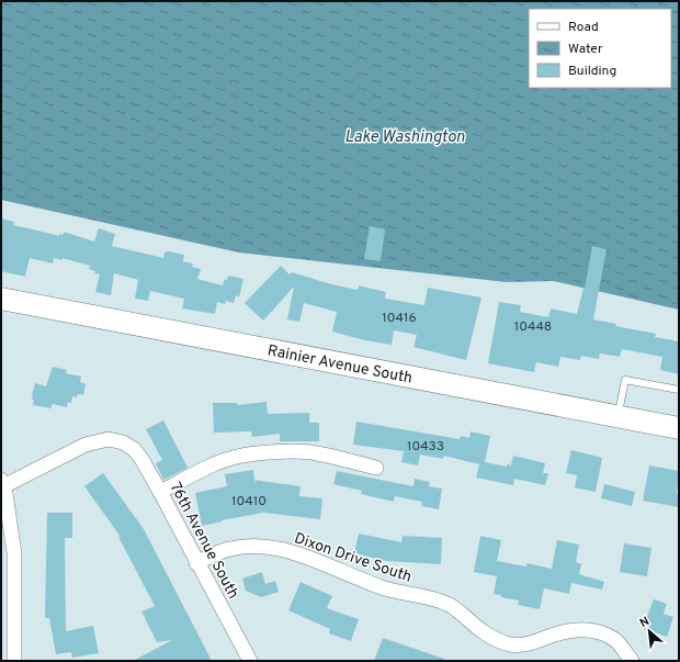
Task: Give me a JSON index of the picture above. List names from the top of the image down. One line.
{"streets":{"main road":["Rainier Avenue South"],"street":["76th Avenue South","Dixon Drive South"]},"crossings":[["76th Avenue South","Dixon Drive South"]],"water":["Lake Washington"],"house_numbers":["10416","10448","10433","10410"],"legend":["Road","Water","Building"],"north":"top left"}
